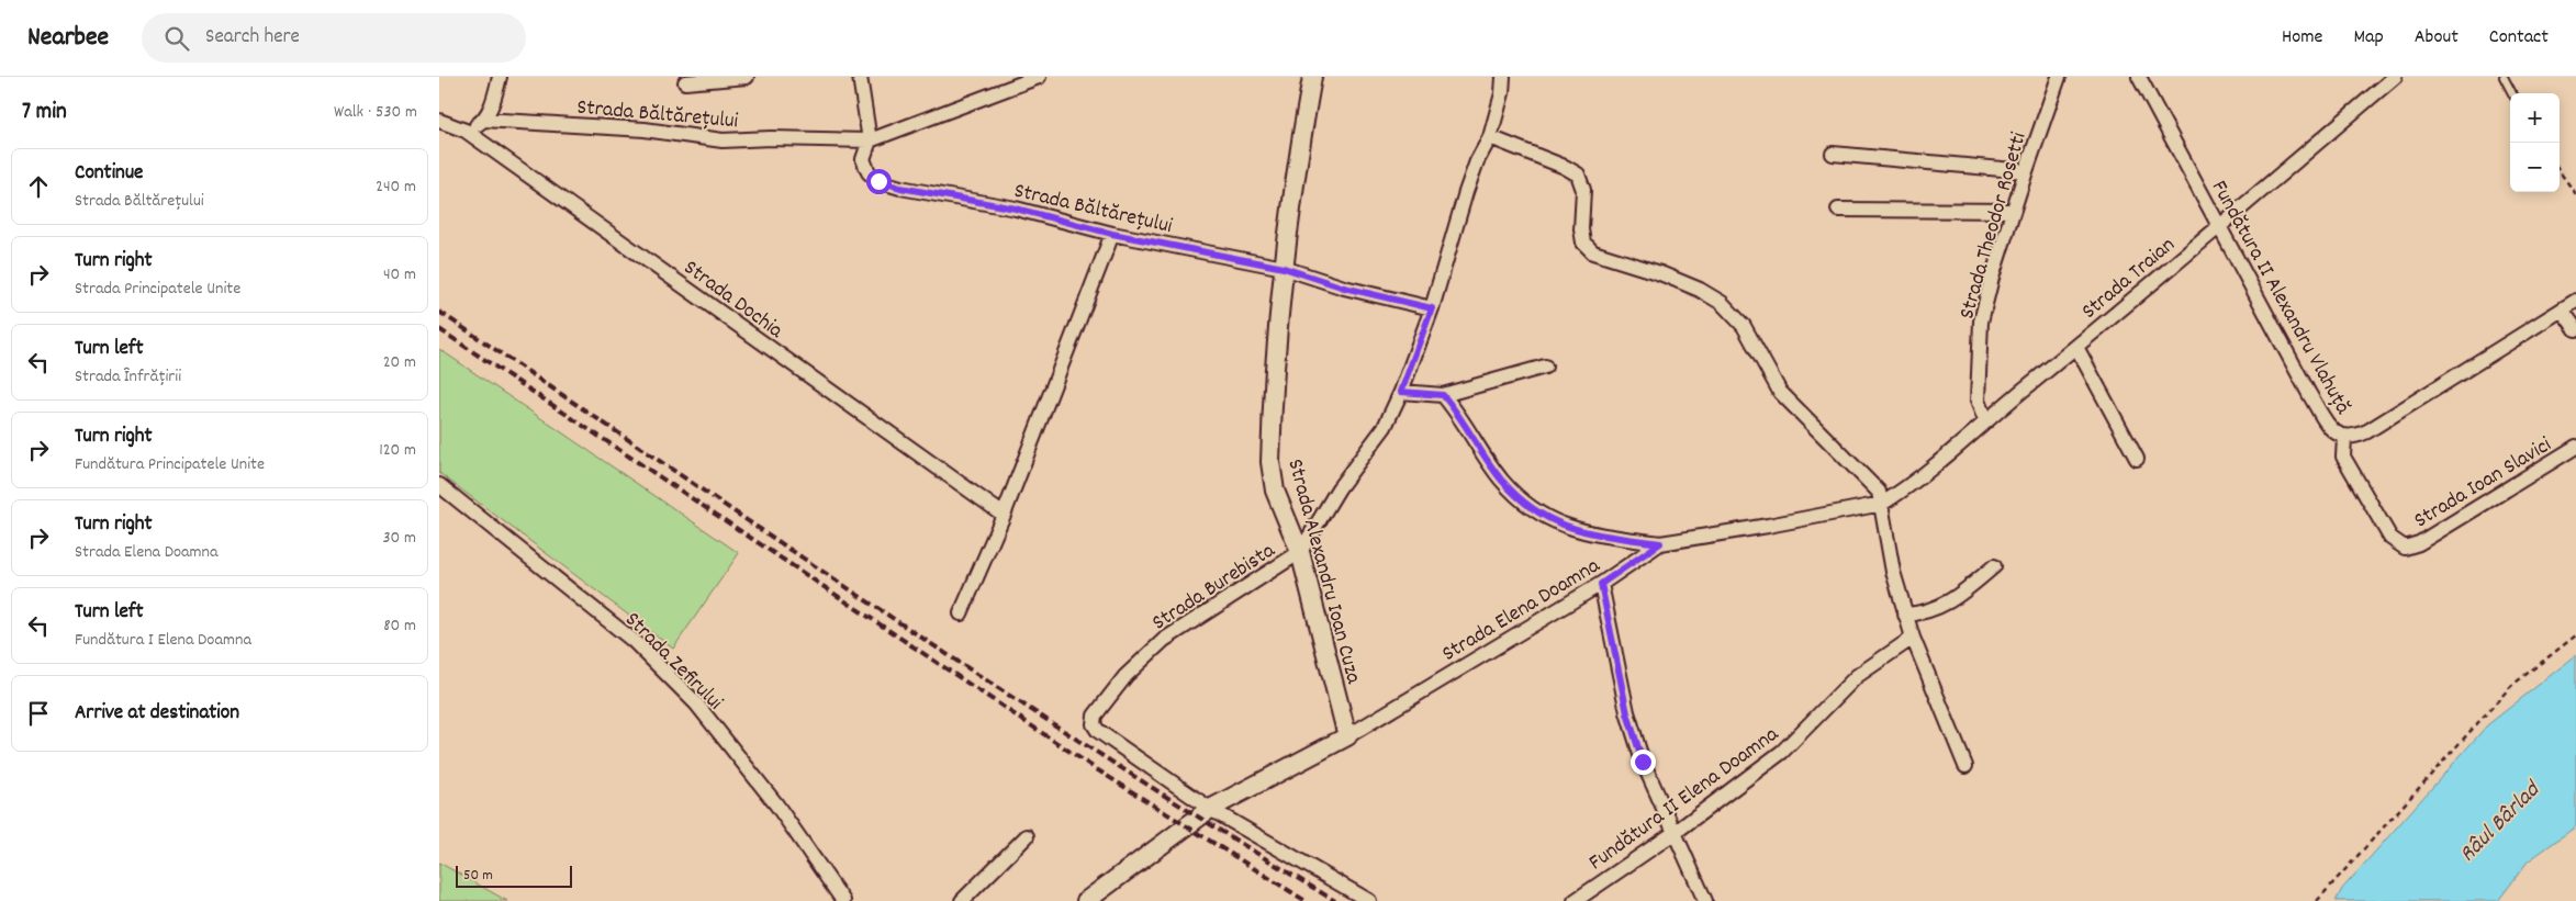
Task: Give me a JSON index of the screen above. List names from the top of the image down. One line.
{"streets":{"street":["Strada Băltărețului","Strada Theodor Rosetti","Strada Traian","Fundătura II Alexandru Vlahuță","Strada Dochia","Strada Ioan Slavici","Strada Alexandru Ioan Cuza","Strada Burebista","Strada Elena Doamna","Strada Zefirului","Fundătura II Elena Doamna"]},"crossings":[["Strada Băltărețului","Strada Alexandru Ioan Cuza"],["Strada Theodor Rosetti","Strada Traian"],["Strada Traian","Fundătura II Alexandru Vlahuță"],["Strada Traian","Strada Elena Doamna"],["Fundătura II Alexandru Vlahuță","Strada Ioan Slavici"],["Strada Alexandru Ioan Cuza","Strada Burebista"],["Strada Alexandru Ioan Cuza","Strada Elena Doamna"]],"water":["Râul Bârlad"],"scale_bar":"50 m","page":{"header":"Nearbee","search":"Search here","nav":["Home","Map","About","Contact"],"heading":["7 min","Walk · 530 m"],"map_buttons":["+","−"],"list":[["Continue","Strada Băltărețului","240 m"],["Turn right","Strada Principatele Unite","40 m"],["Turn left","Strada Înfrățirii","20 m"],["Turn right","Fundătura Principatele Unite","120 m"],["Turn right","Strada Elena Doamna","30 m"],["Turn left","Fundătura I Elena Doamna","80 m"],"Arrive at destination"],"scale":"50 m"}}
